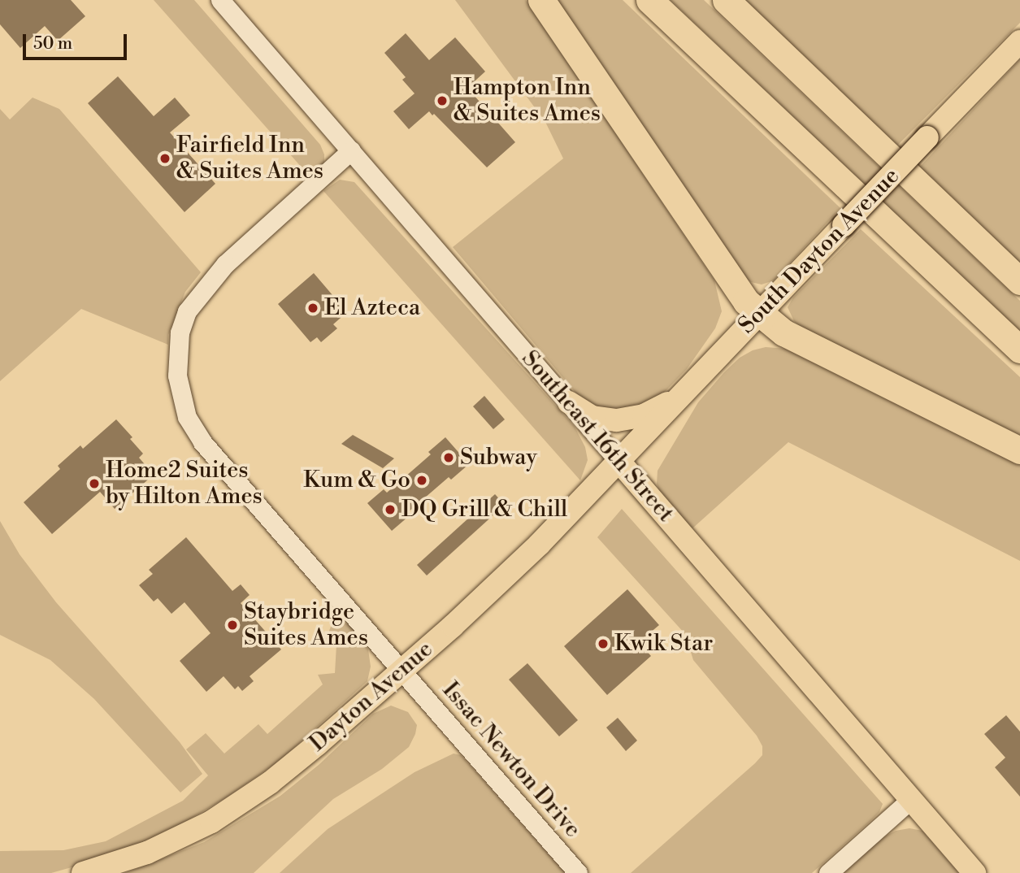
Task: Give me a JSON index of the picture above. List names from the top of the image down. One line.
{"streets":{"main road":["South Dayton Avenue","Southeast 16th Street","Dayton Avenue"],"street":["Issac Newton Drive"]},"crossings":[["South Dayton Avenue","Southeast 16th Street"],["South Dayton Avenue","Dayton Avenue"],["Southeast 16th Street","Dayton Avenue"],["Southeast 16th Street","Issac Newton Drive"],["Dayton Avenue","Issac Newton Drive"]],"places":["Hampton Inn & Suites Ames","Fairfield Inn & Suites Ames","El Azteca","Subway","Kum & Go","Home2 Suites by Hilton Ames","DQ Grill & Chill","Staybridge Suites Ames","Kwik Star"],"scale_bar":"50 m"}
